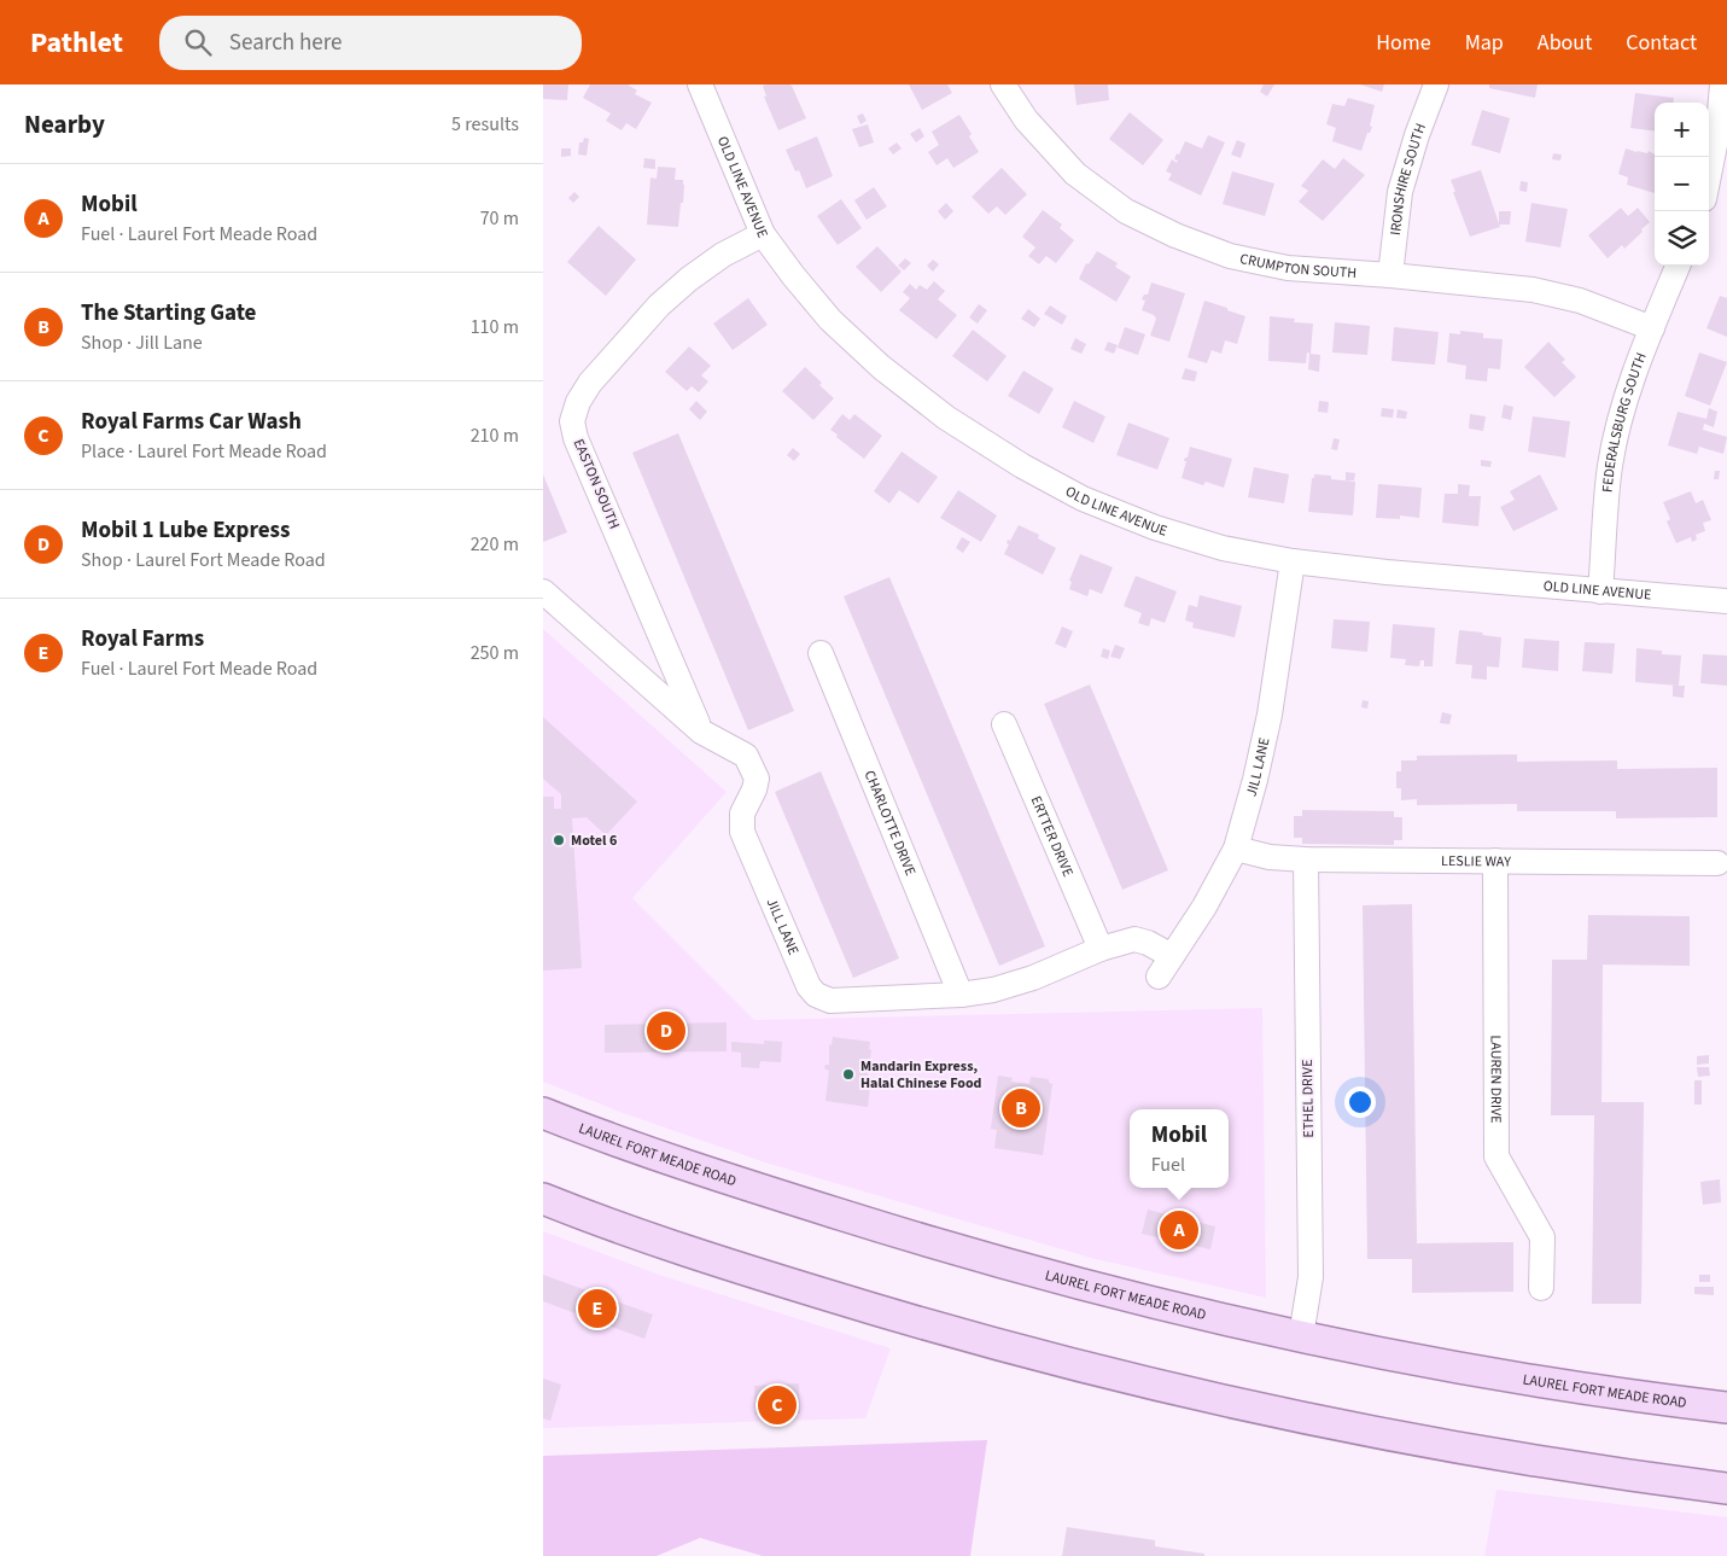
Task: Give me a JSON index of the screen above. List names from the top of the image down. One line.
{"streets":{"main road":["LAUREL FORT MEADE ROAD"],"street":["IRONSHIRE SOUTH","OLD LINE AVENUE","CRUMPTON SOUTH","FEDERALSBURG SOUTH","EASTON SOUTH","JILL LANE","CHARLOTTE DRIVE","ERTTER DRIVE","LESLIE WAY","LAUREN DRIVE","ETHEL DRIVE"]},"crossings":[["IRONSHIRE SOUTH","CRUMPTON SOUTH"],["OLD LINE AVENUE","FEDERALSBURG SOUTH"],["OLD LINE AVENUE","EASTON SOUTH"],["OLD LINE AVENUE","JILL LANE"],["CRUMPTON SOUTH","FEDERALSBURG SOUTH"],["EASTON SOUTH","JILL LANE"],["JILL LANE","CHARLOTTE DRIVE"],["JILL LANE","ERTTER DRIVE"],["JILL LANE","LESLIE WAY"],["LESLIE WAY","LAUREN DRIVE"],["LESLIE WAY","ETHEL DRIVE"],["ETHEL DRIVE","LAUREL FORT MEADE ROAD"]],"places":["Motel 6","Mandarin Express, Halal Chinese Food"],"page":{"header":"Pathlet","search":"Search here","nav":["Home","Map","About","Contact"],"heading":["Nearby","5 results"],"map_buttons":["+","−"],"list":[{"mark":"A","name":"Mobil","note":"Fuel · Laurel Fort Meade Road","value":"70 m"},{"mark":"B","name":"The Starting Gate","note":"Shop · Jill Lane","value":"110 m"},{"mark":"C","name":"Royal Farms Car Wash","note":"Place · Laurel Fort Meade Road","value":"210 m"},{"mark":"D","name":"Mobil 1 Lube Express","note":"Shop · Laurel Fort Meade Road","value":"220 m"},{"mark":"E","name":"Royal Farms","note":"Fuel · Laurel Fort Meade Road","value":"250 m"}],"pins":["D","B","A","E","C"],"popup":["Mobil","Fuel"]}}
